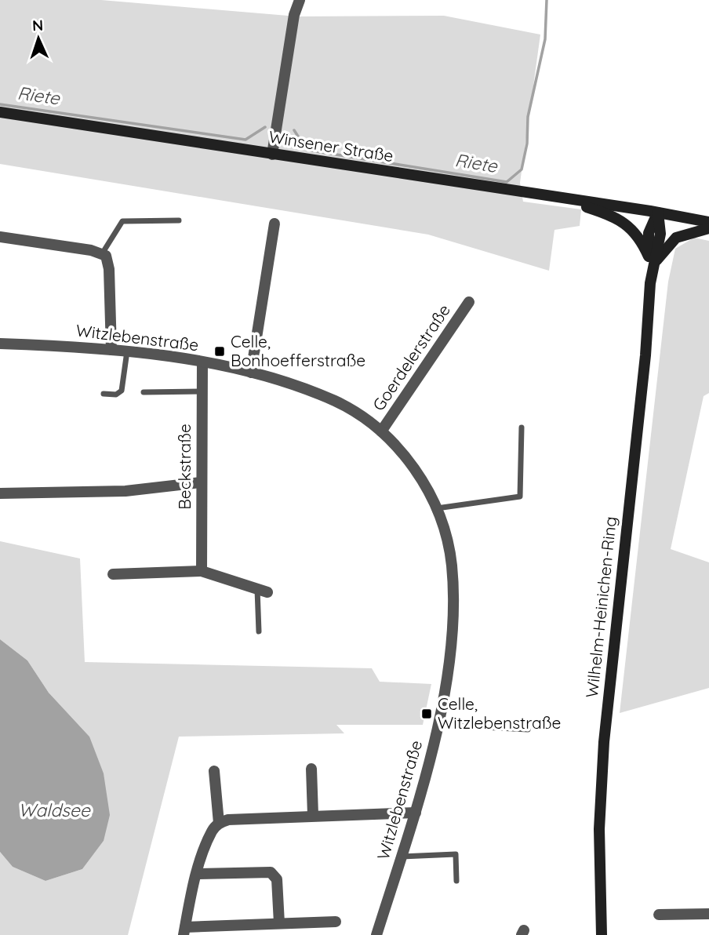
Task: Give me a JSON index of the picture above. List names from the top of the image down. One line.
{"streets":{"main road":["Winsener Straße","Wilhelm-Heinichen-Ring"],"street":["Witzlebenstraße","Goerdelerstraße","Beckstraße"]},"crossings":[["Winsener Straße","Wilhelm-Heinichen-Ring"],["Witzlebenstraße","Goerdelerstraße"],["Witzlebenstraße","Beckstraße"]],"water":["Riete","Waldsee"],"places":{"transit":["Celle, Bonhoefferstraße","Celle, Witzlebenstraße"]},"north":"top"}
